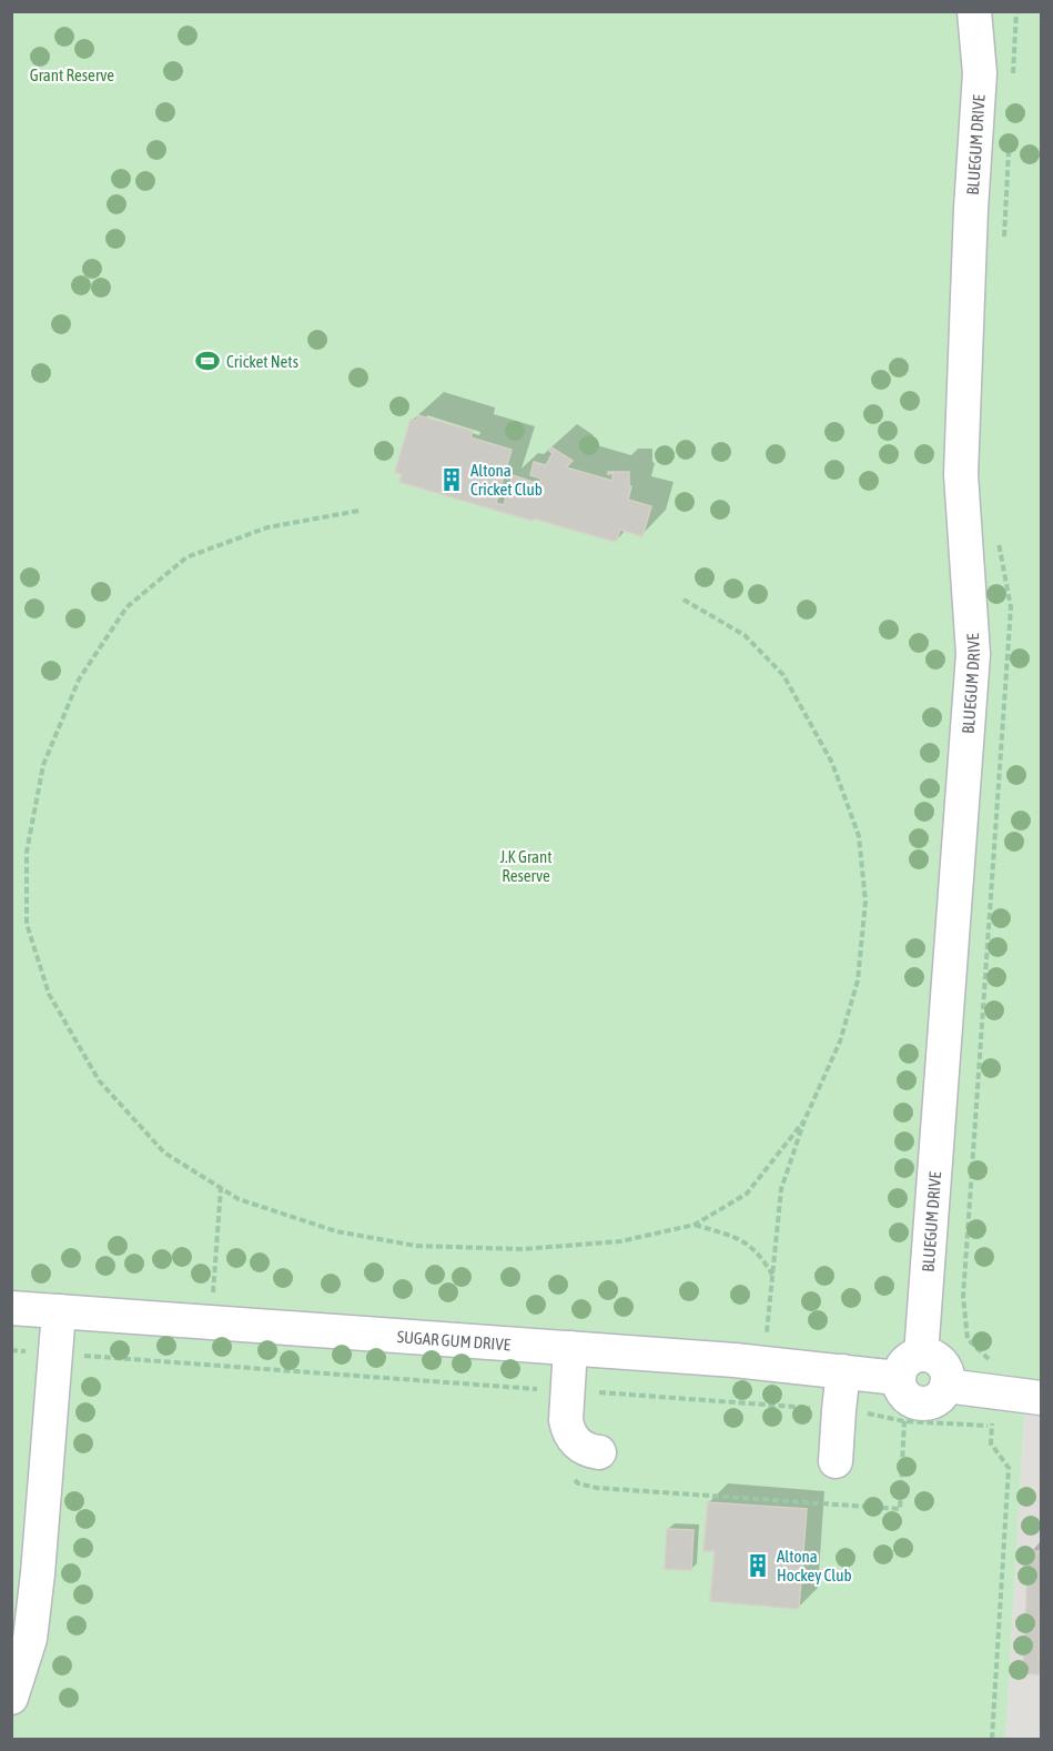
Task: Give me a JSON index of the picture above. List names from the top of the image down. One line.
{"streets":{"lane":["BLUEGUM DRIVE","SUGAR GUM DRIVE"]},"crossings":[["BLUEGUM DRIVE","SUGAR GUM DRIVE"]],"parks":["Grant Reserve","J.K Grant Reserve"],"places":{"sports":["Cricket Nets"],"building":["Altona Cricket Club","Altona Hockey Club"]}}
